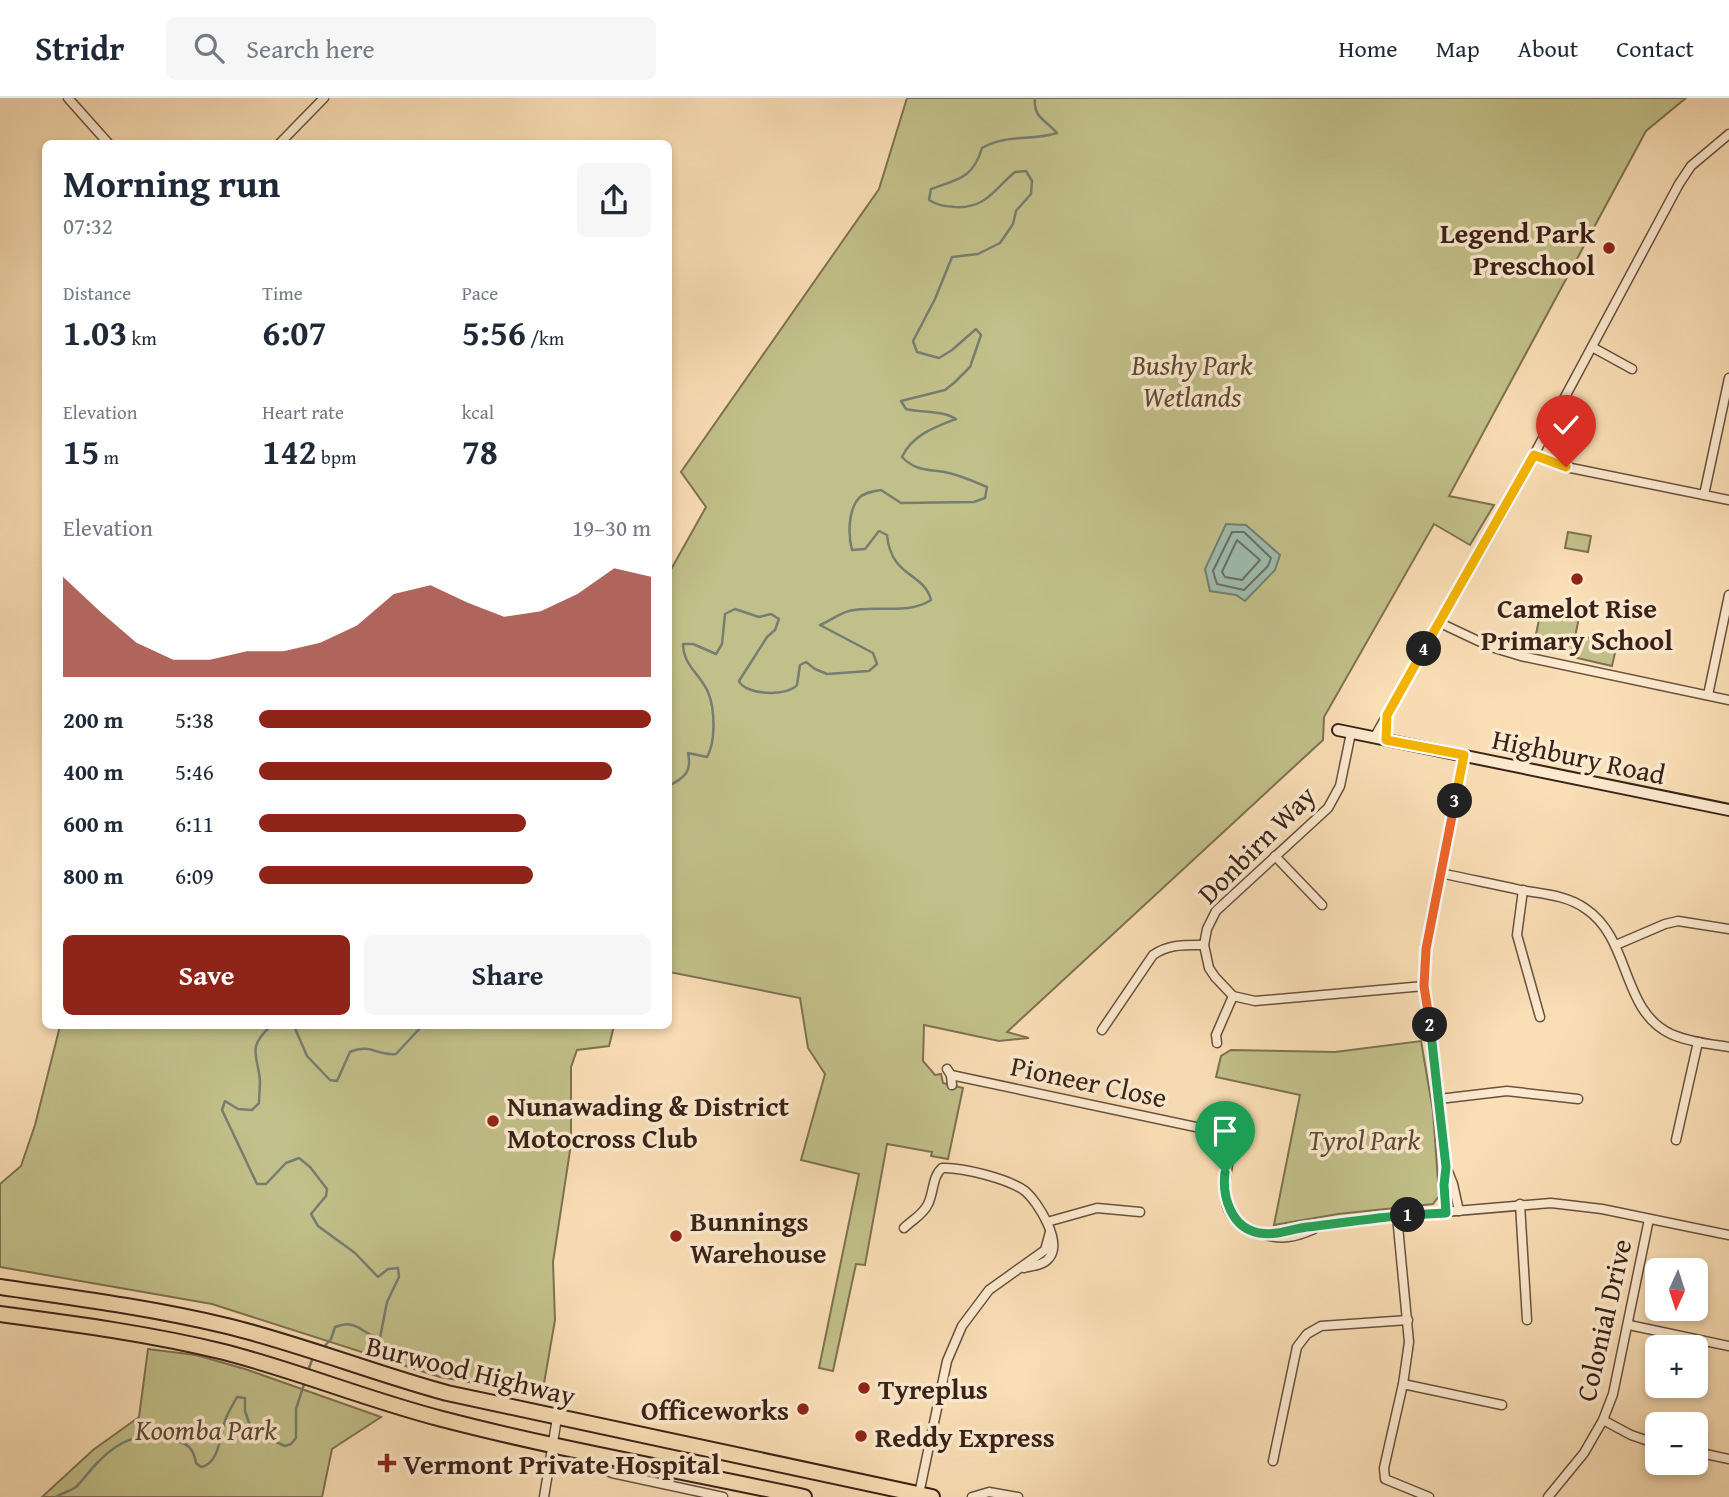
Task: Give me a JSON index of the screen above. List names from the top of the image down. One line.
{"streets":{"highway":["Burwood Highway"],"main road":["Highbury Road"],"street":["Donbirn Way","Pioneer Close","Colonial Drive"]},"crossings":[["Highbury Road","Donbirn Way"]],"parks":["Bushy Park Wetlands","Tyrol Park","Koomba Park"],"places":{"other":["Legend Park Preschool","Camelot Rise Primary School","Nunawading & District Motocross Club","Bunnings Warehouse","Tyreplus","Officeworks","Reddy Express"],"health":["Vermont Private Hospital"]},"north":"bottom","page":{"header":"Stridr","search":"Search here","nav":["Home","Map","About","Contact"],"heading":["Morning run","07:32"],"stats":[["Distance","1.03 km"],["Time","6:07"],["Pace","5:56 /km"],["Elevation","15 m"],["Heart rate","142 bpm"],["kcal","78"]],"chart":["Elevation","19–30 m"],"pins":["4","3","2","1"],"list":[{"name":"200 m","note":"5:38"},{"name":"400 m","note":"5:46"},{"name":"600 m","note":"6:11"},{"name":"800 m","note":"6:09"}],"buttons":["Save","Share"],"map_buttons":["+","−"]}}
